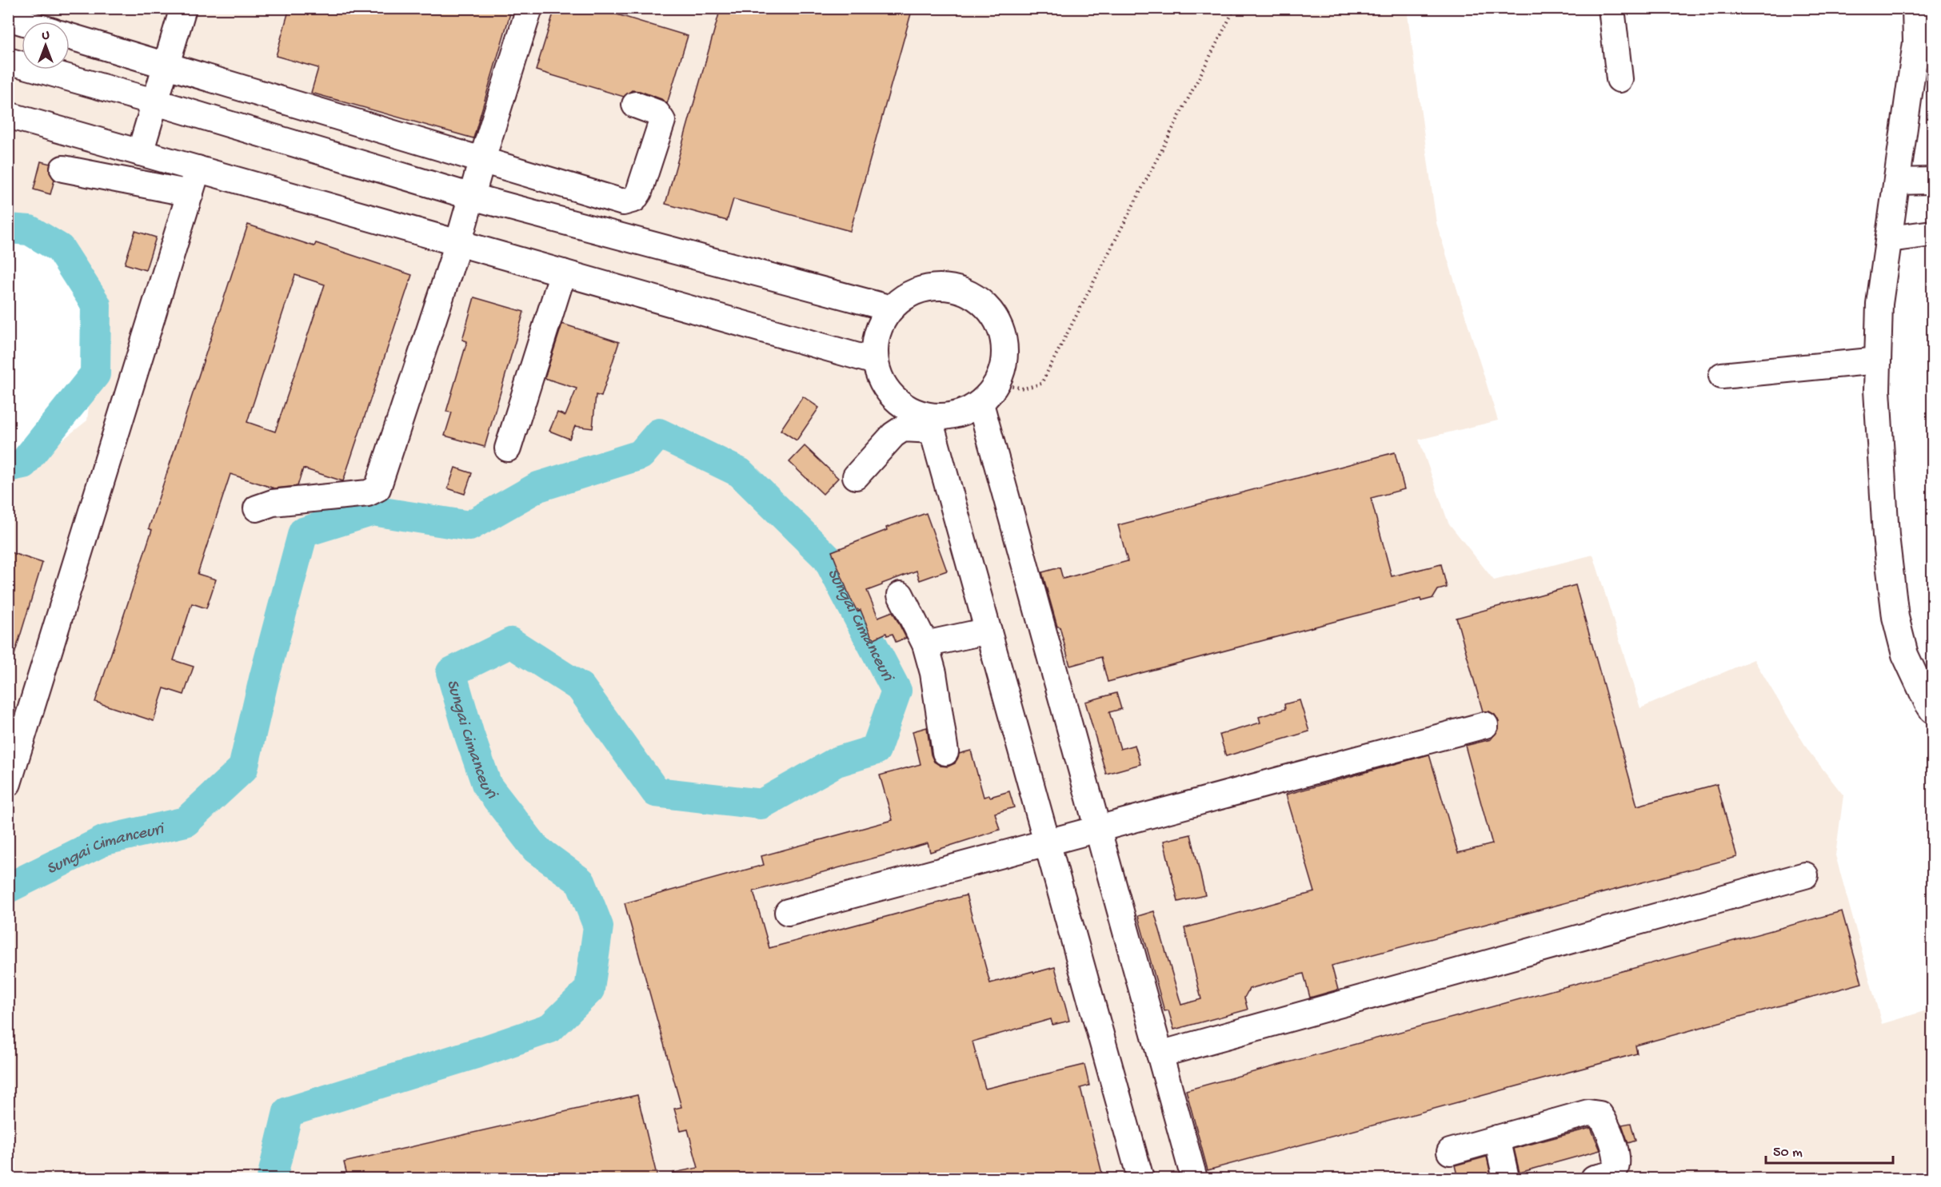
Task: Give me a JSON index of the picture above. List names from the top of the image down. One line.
{"water":["Sungai Cimanceuri"],"scale_bar":"50 m","north":"top"}
